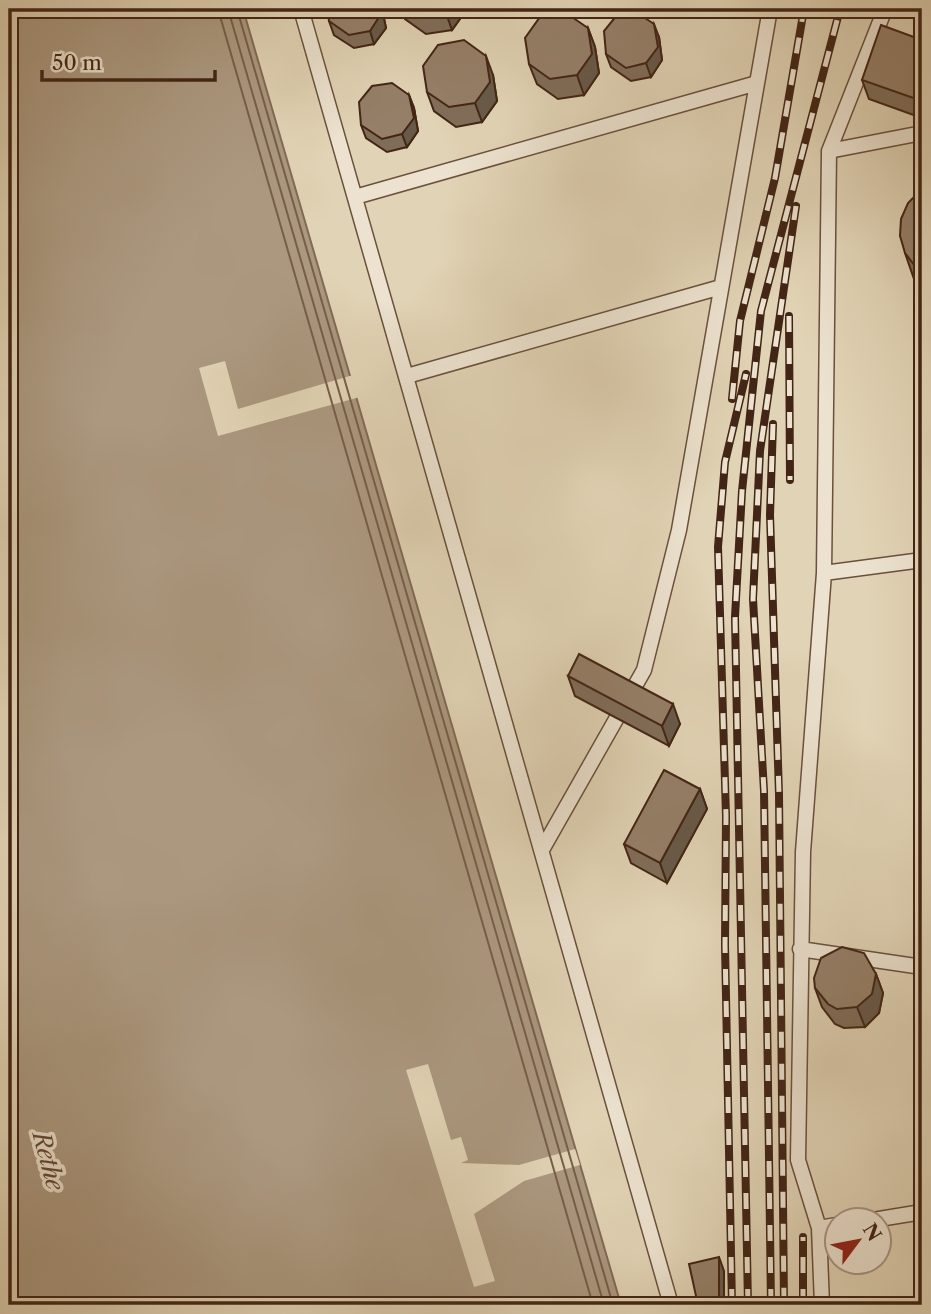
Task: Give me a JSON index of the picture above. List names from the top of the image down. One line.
{"water":["Rethe"],"scale_bar":"50 m","north":"top right"}
